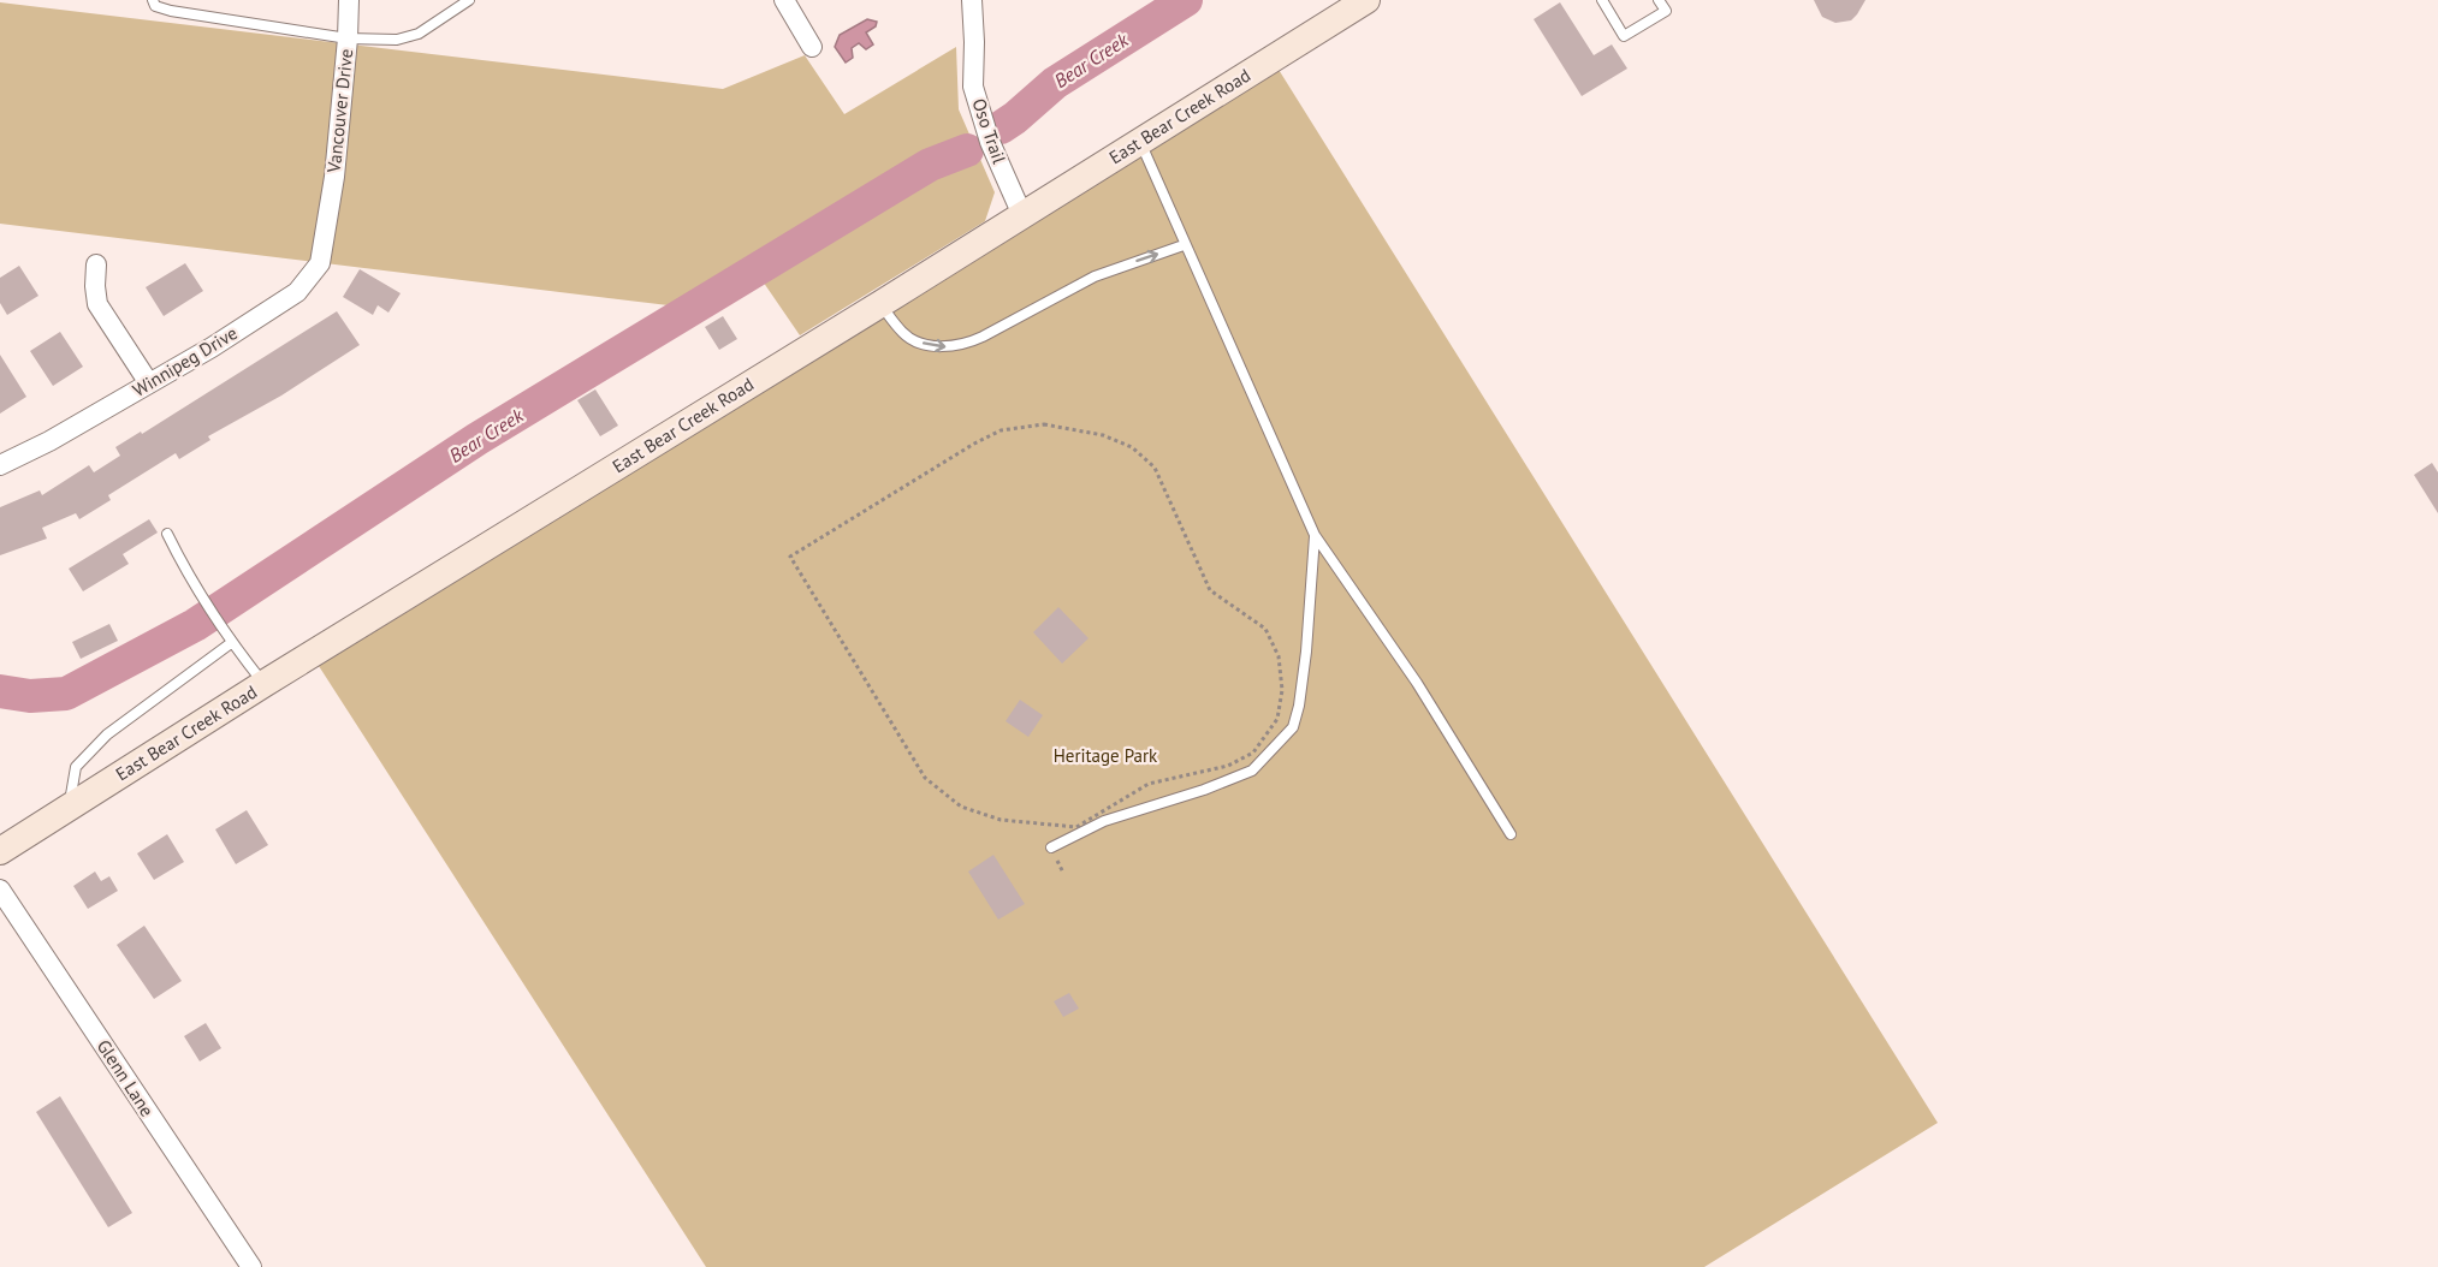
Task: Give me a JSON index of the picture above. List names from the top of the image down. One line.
{"streets":{"main road":["East Bear Creek Road"],"street":["Vancouver Drive","Oso Trail","Winnipeg Drive","Glenn Lane"]},"crossings":[["Vancouver Drive","Winnipeg Drive"],["East Bear Creek Road","Oso Trail"]],"water":["Bear Creek"],"parks":["Heritage Park"]}
